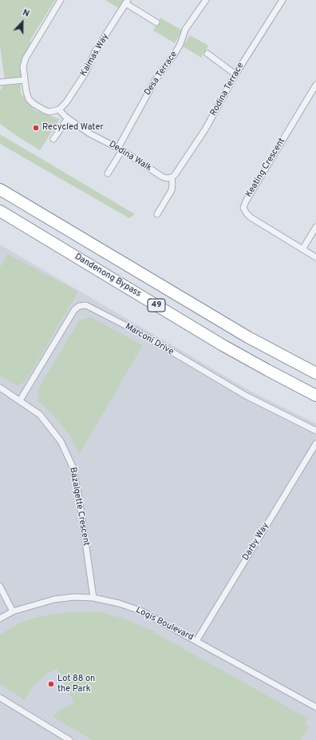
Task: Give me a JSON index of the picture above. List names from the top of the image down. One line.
{"streets":{"highway":["Dandenong Bypass","49"],"street":["Kaimas Way","Desa Terrace","Rodina Terrace","Dedina Walk","Keating Crescent","Marconi Drive","Bazalgette Crescent","Darby Way","Logis Boulevard"]},"crossings":[["Kaimas Way","Dedina Walk"],["Desa Terrace","Dedina Walk"],["Rodina Terrace","Dedina Walk"],["Marconi Drive","Bazalgette Crescent"],["Bazalgette Crescent","Logis Boulevard"],["Darby Way","Logis Boulevard"]],"places":["Recycled Water","Lot 88 on the Park"],"north":"top"}
